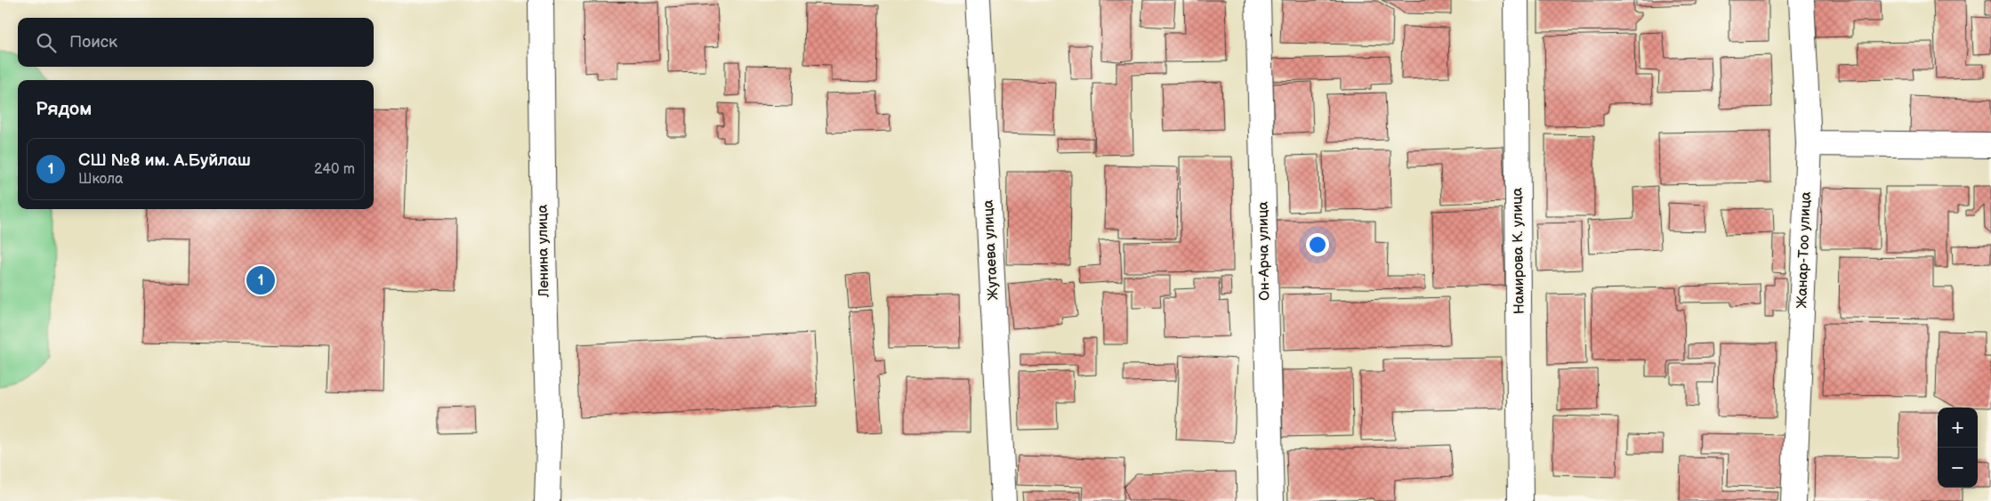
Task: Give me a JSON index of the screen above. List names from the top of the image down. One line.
{"streets":{"street":["Жутаева улица","Жанар-Тоо улица","Ленина улица","Он-Арча улица","Намирова К. улица"]},"page":{"search":"Поиск","heading":"Рядом","list":[{"mark":"1","name":"СШ №8 им. А.Буйлаш","note":"Школа","value":"240 m"}],"pins":"1","map_buttons":["+","−"]}}
